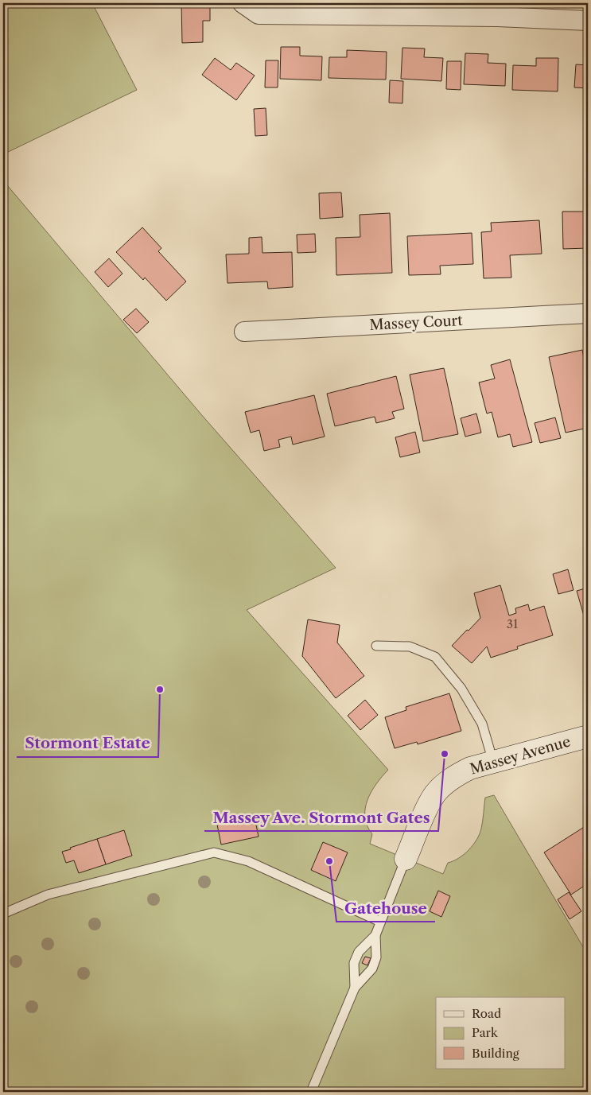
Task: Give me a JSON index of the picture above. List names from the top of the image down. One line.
{"streets":{"street":["Massey Court","Massey Avenue"]},"places":["Stormont Estate","Massey Ave. Stormont Gates","Gatehouse"],"house_numbers":["31"],"legend":["Road","Park","Building"]}
